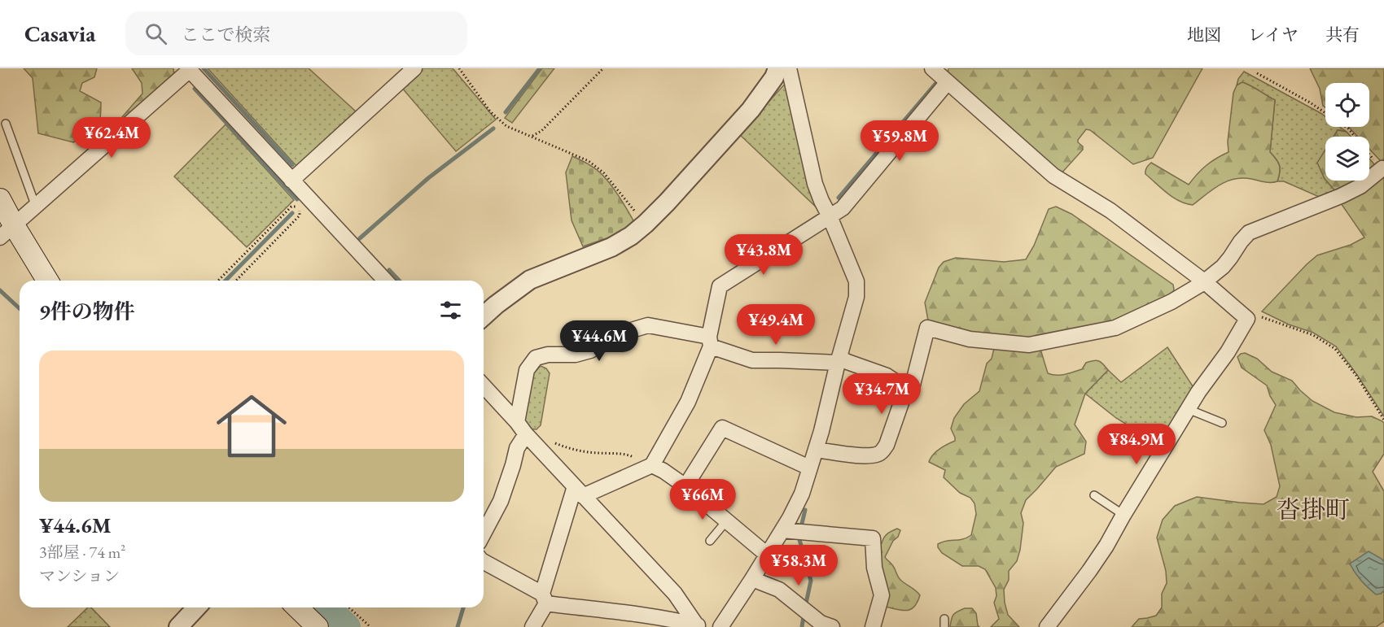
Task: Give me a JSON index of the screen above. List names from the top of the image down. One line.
{"districts":["沓掛町"],"page":{"header":"Casavia","search":"ここで検索","nav":["地図","レイヤ","共有"],"price":["¥62.4M","¥59.8M","¥43.8M","¥49.4M","¥44.6M","¥34.7M","¥84.9M","¥66M","¥58.3M"],"heading":"9件の物件","list":[{"name":"¥44.6M","note":"3部屋 · 74 m² · マンション"}]}}
